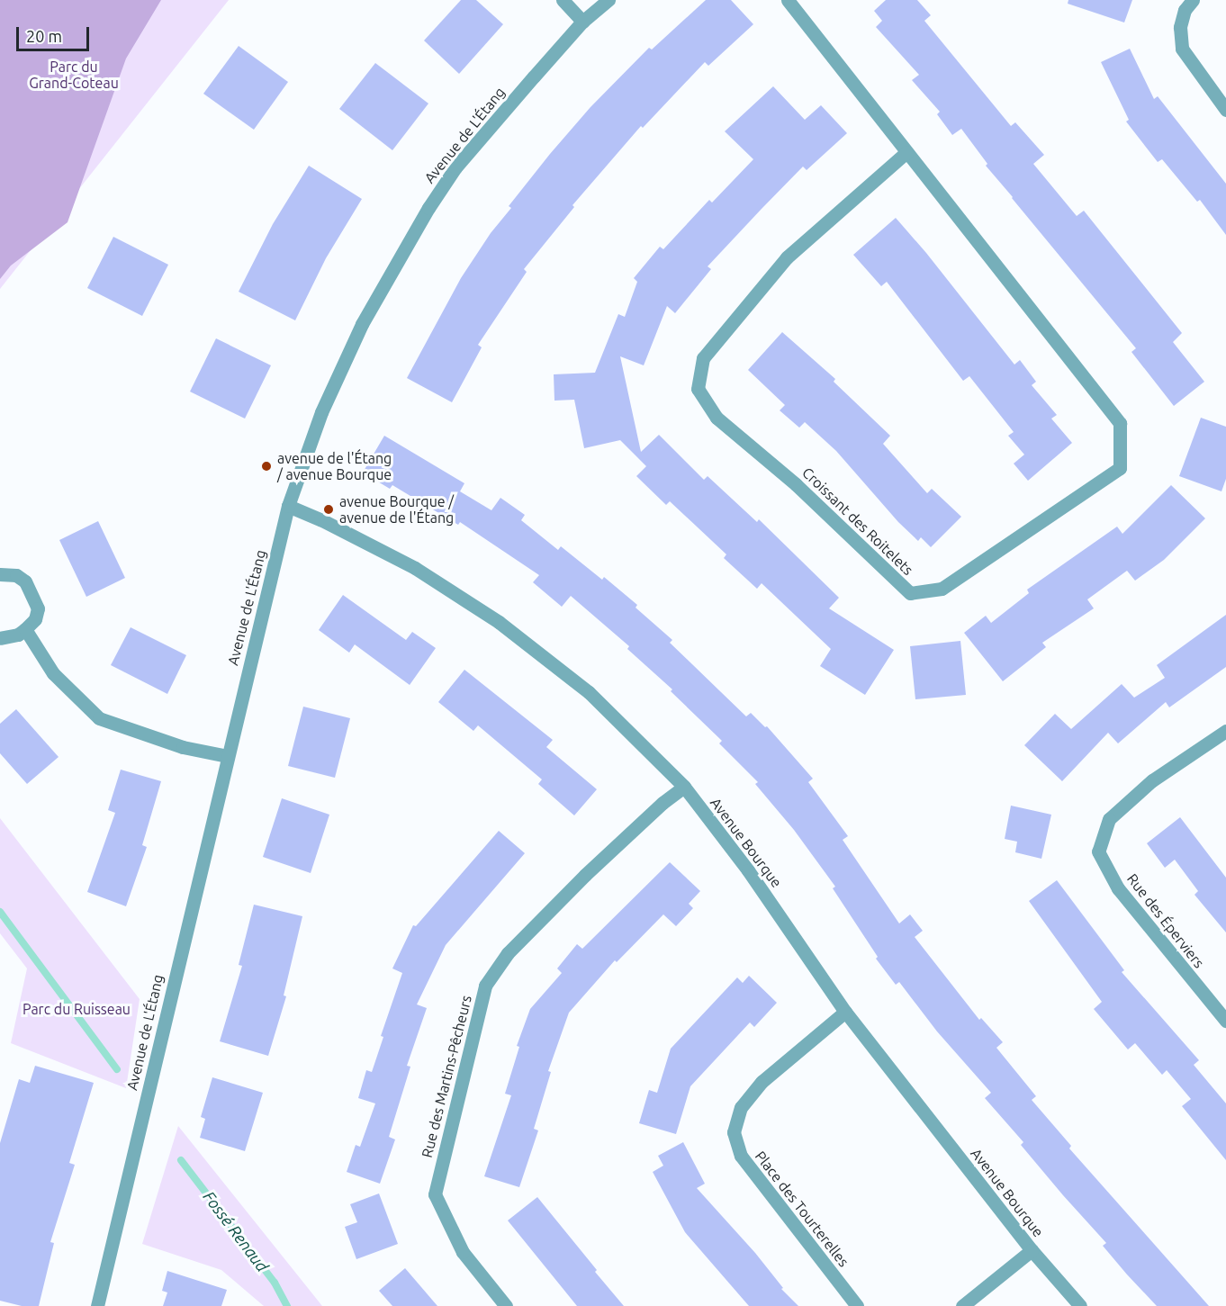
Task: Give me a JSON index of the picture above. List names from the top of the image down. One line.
{"streets":{"street":["Avenue de L'Étang","Croissant des Roitelets","Avenue Bourque","Rue des Éperviers","Rue des Martins-Pêcheurs","Place des Tourterelles"]},"crossings":[["Avenue de L'Étang","Avenue Bourque"],["Avenue Bourque","Rue des Martins-Pêcheurs"],["Avenue Bourque","Place des Tourterelles"]],"water":["Fossé Renaud"],"parks":["Parc du Grand-Coteau","Parc du Ruisseau"],"places":["avenue de l'Étang / avenue Bourque","avenue Bourque / avenue de l'Étang"],"scale_bar":"20 m"}
